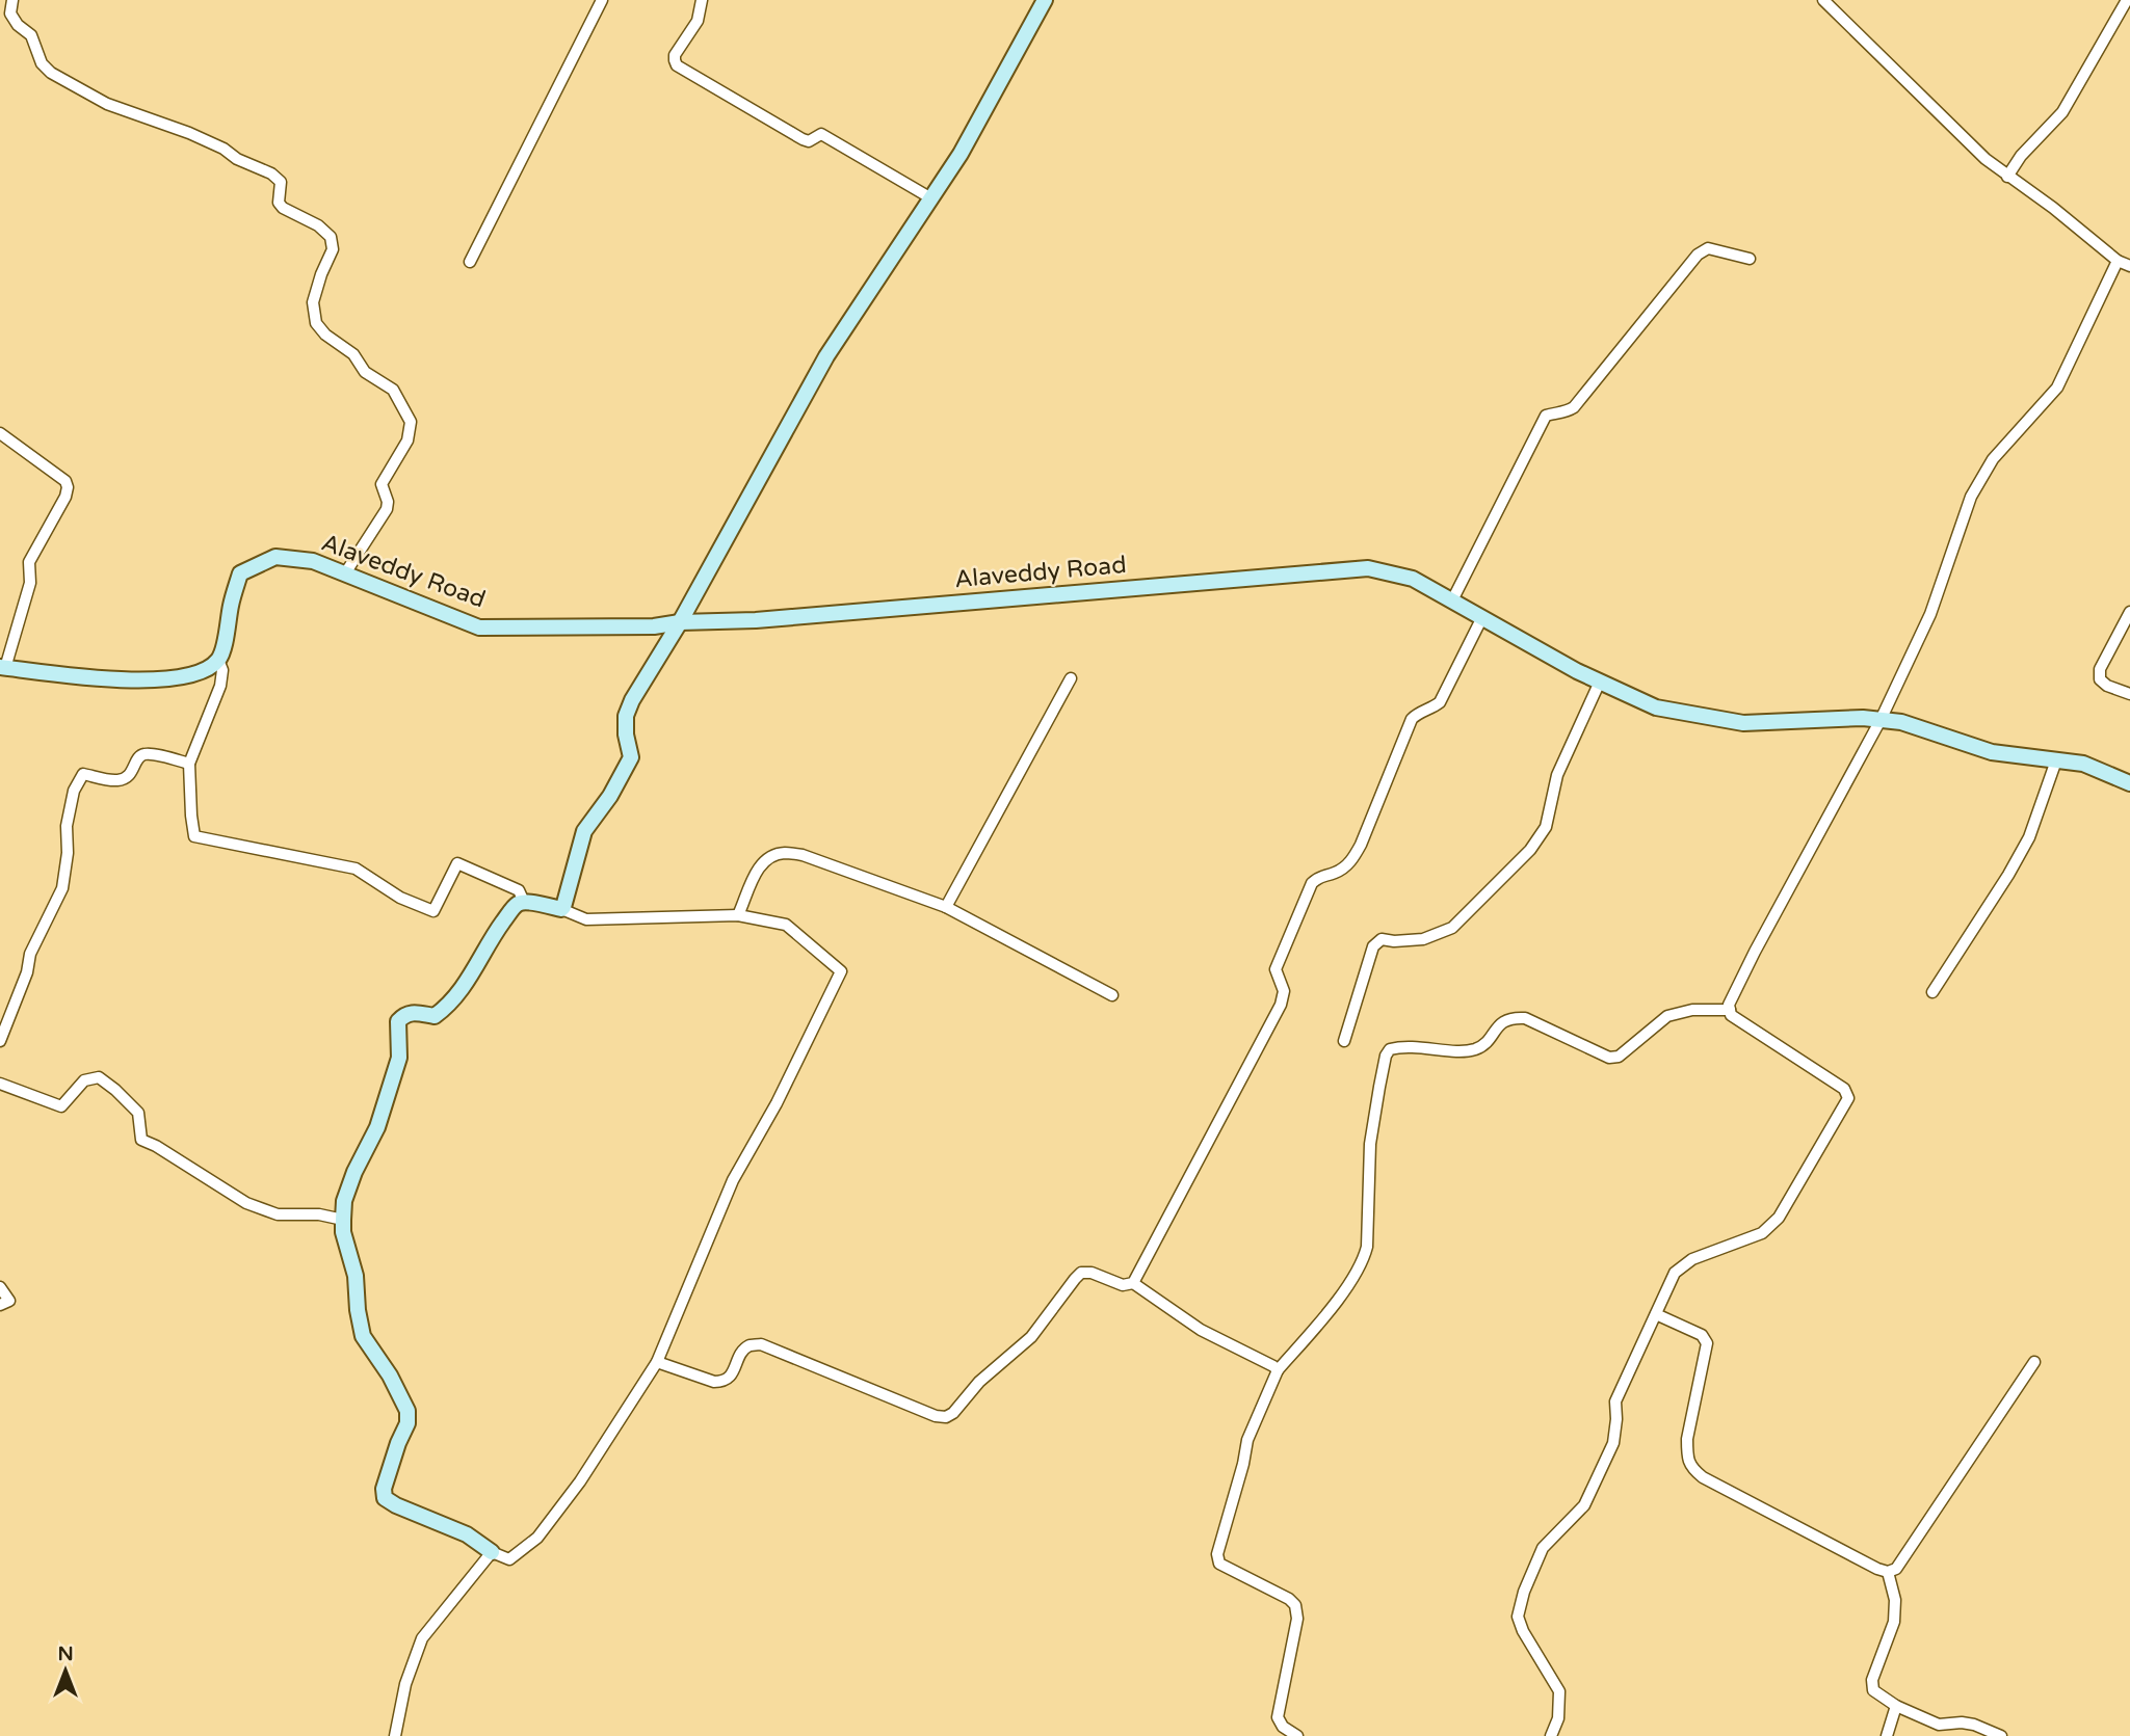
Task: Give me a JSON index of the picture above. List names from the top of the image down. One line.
{"streets":{"street":["Alaveddy Road"]},"north":"top"}
